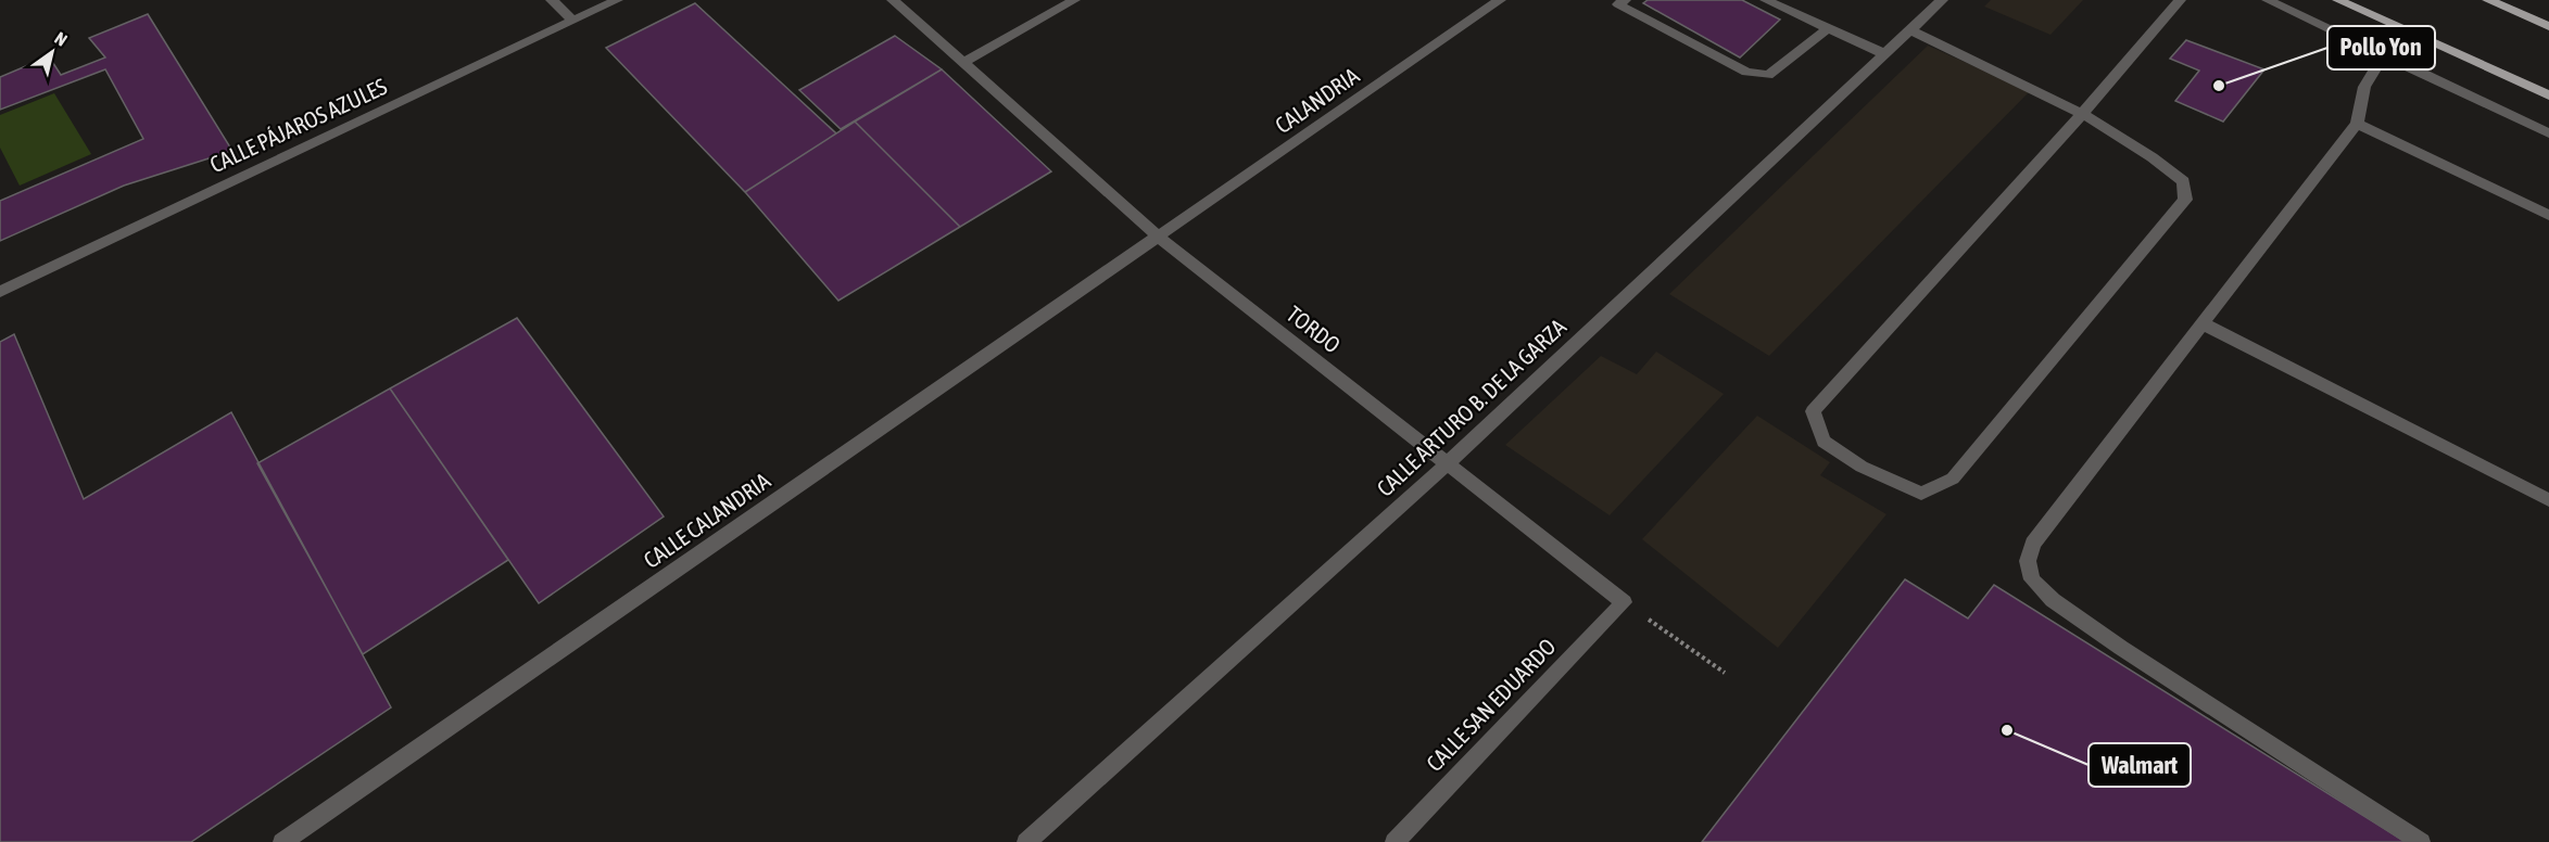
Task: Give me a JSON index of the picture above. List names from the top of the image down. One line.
{"streets":{"street":["CALANDRIA","CALLE PÁJAROS AZULES","TORDO","CALLE ARTURO B. DE LA GARZA","CALLE CALANDRIA","CALLE SAN EDUARDO"]},"crossings":[["CALANDRIA","TORDO"],["CALANDRIA","CALLE CALANDRIA"],["TORDO","CALLE ARTURO B. DE LA GARZA"],["TORDO","CALLE CALANDRIA"],["TORDO","CALLE SAN EDUARDO"]],"places":["Pollo Yon","Walmart"],"north":"top right"}
